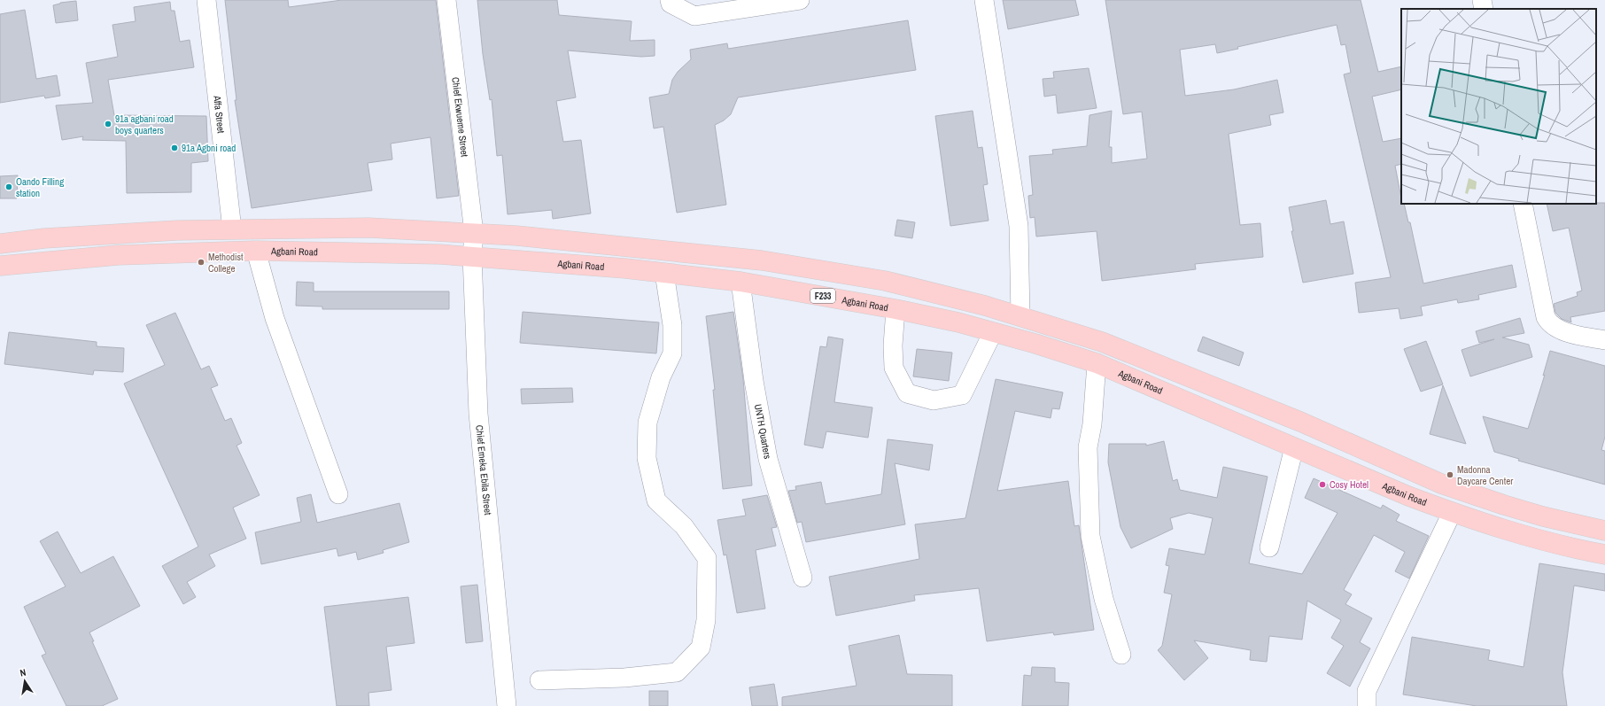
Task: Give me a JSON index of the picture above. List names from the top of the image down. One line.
{"streets":{"main road":["Agbani Road","F233"],"street":["Affa Street","Chief Ekwueme Street","UNTH Quarters","Chief Emeka Ebila Street"]},"crossings":[["Chief Ekwueme Street","Chief Emeka Ebila Street"],["Agbani Road","UNTH Quarters"],["Agbani Road","Chief Emeka Ebila Street"]],"places":["91a agbani road boys quarters","91a Agbni road","Oando Filling station","Methodist College","Madonna Daycare Center","Cosy Hotel"],"north":"top"}
